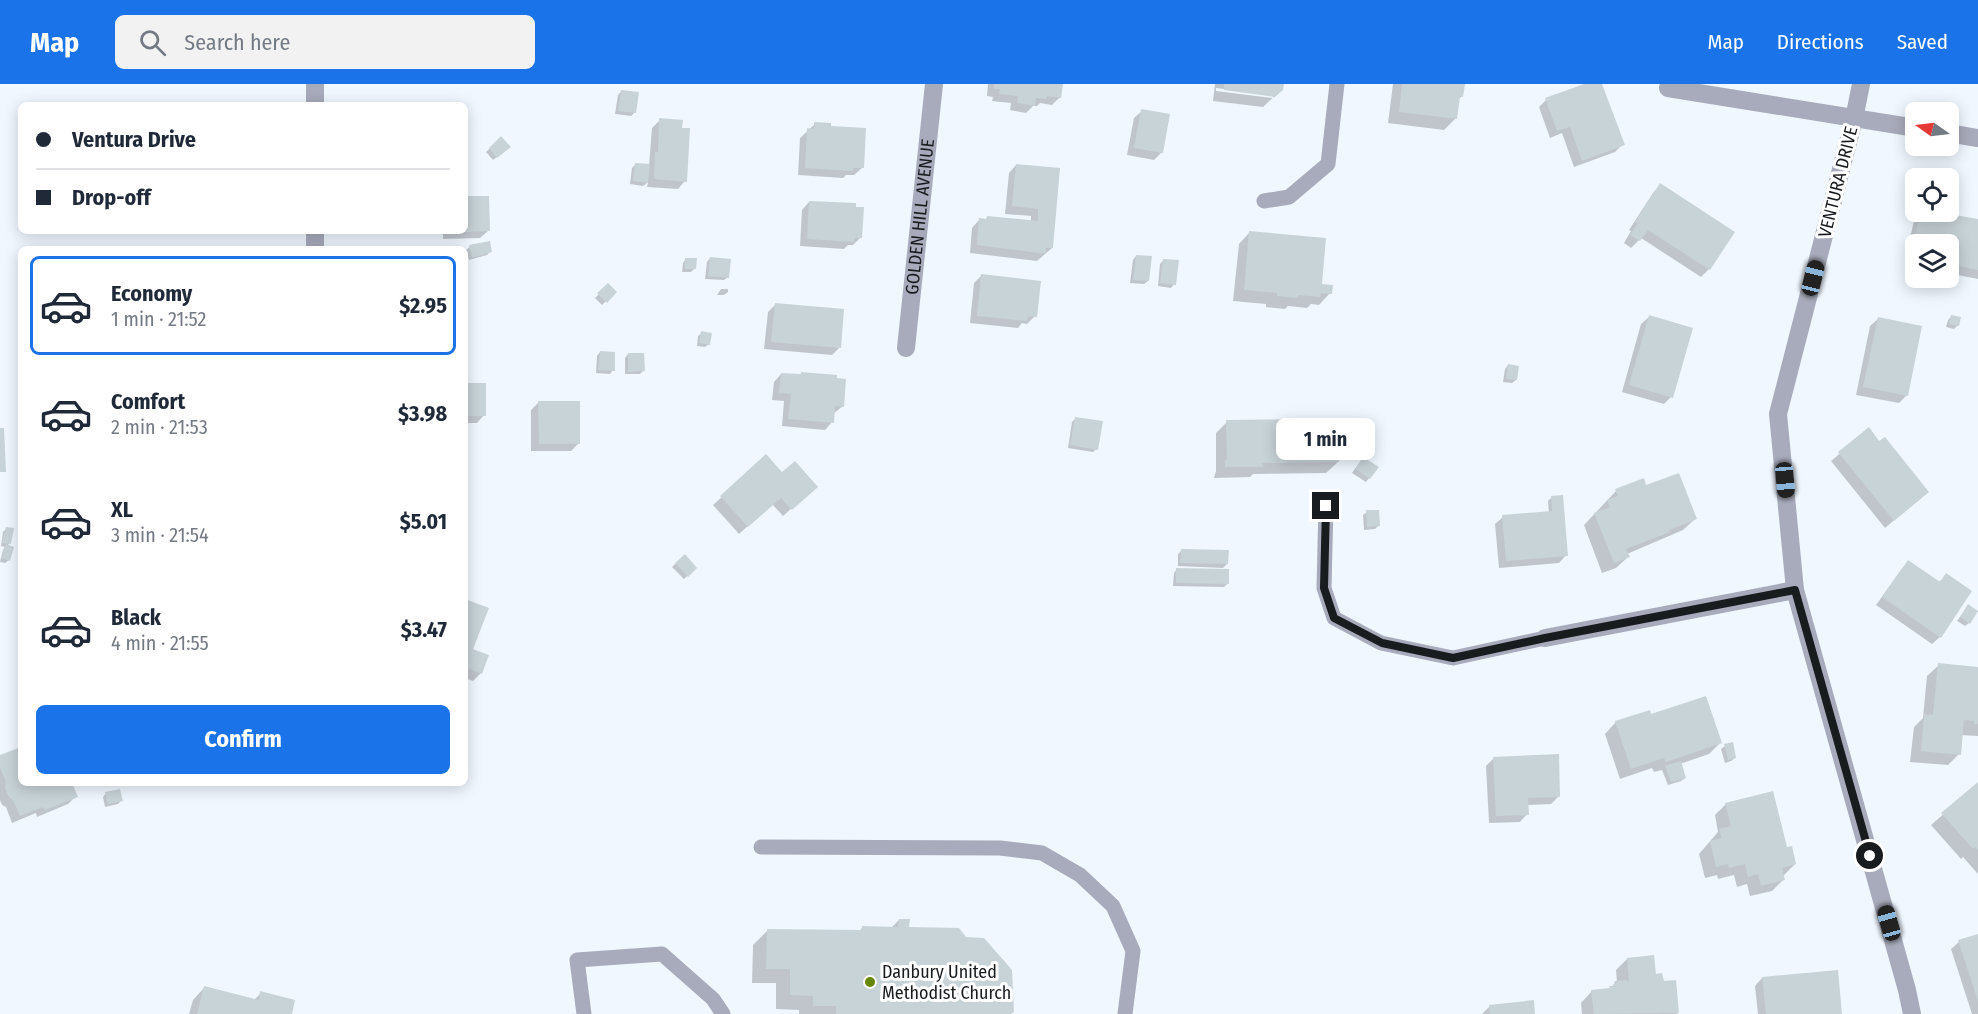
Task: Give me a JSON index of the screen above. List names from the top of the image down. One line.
{"streets":{"street":["VENTURA DRIVE","GOLDEN HILL AVENUE"]},"places":["Danbury United Methodist Church"],"north":"left","page":{"header":"Map","search":"Search here","nav":["Map","Directions","Saved"],"banner":["Ventura Drive","Drop-off"],"list":[{"name":"Economy","note":"1 min · 21:52","value":"$2.95"},{"name":"Comfort","note":"2 min · 21:53","value":"$3.98"},{"name":"XL","note":"3 min · 21:54","value":"$5.01"},{"name":"Black","note":"4 min · 21:55","value":"$3.47"}],"bubble":"1 min","buttons":"Confirm"}}
